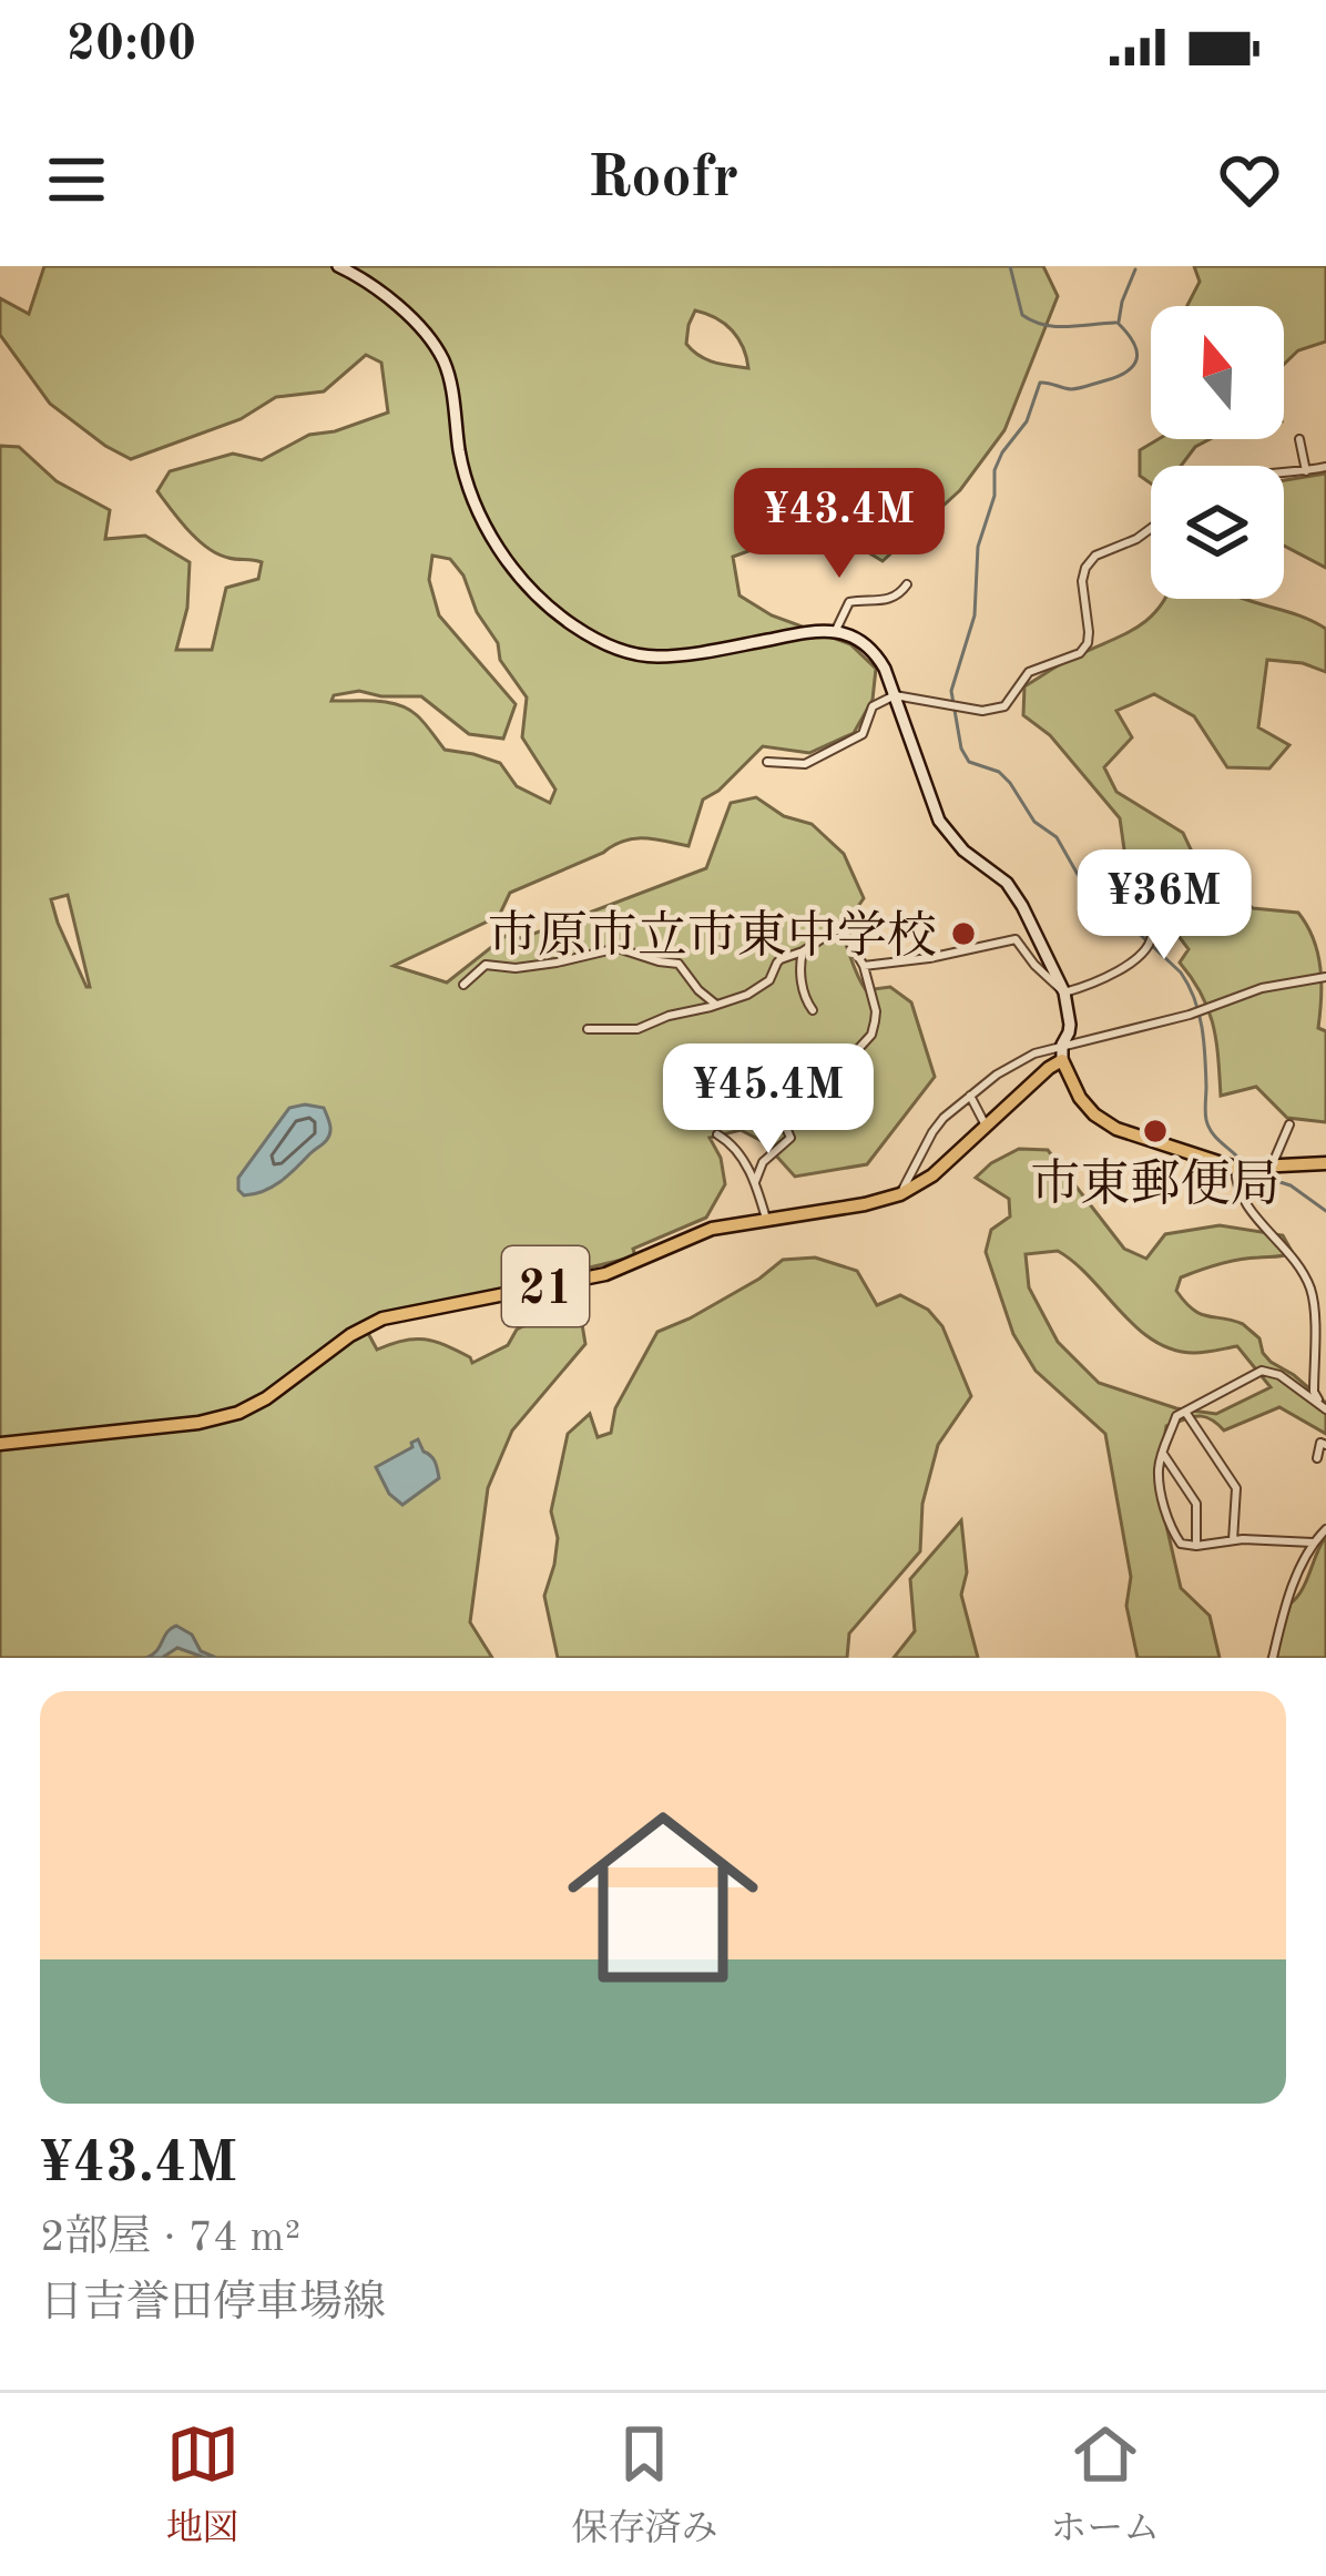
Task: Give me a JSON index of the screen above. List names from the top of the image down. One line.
{"streets":{"main road":["21"]},"places":["市原市立市東中学校","市東郵便局"],"north":"top","page":{"status":"20:00","header":"Roofr","price":["¥43.4M","¥36M","¥45.4M"],"list":[{"name":"¥43.4M","note":"2部屋 · 74 m² · 日吉誉田停車場線"}],"tabs":["地図","保存済み","ホーム"]}}
